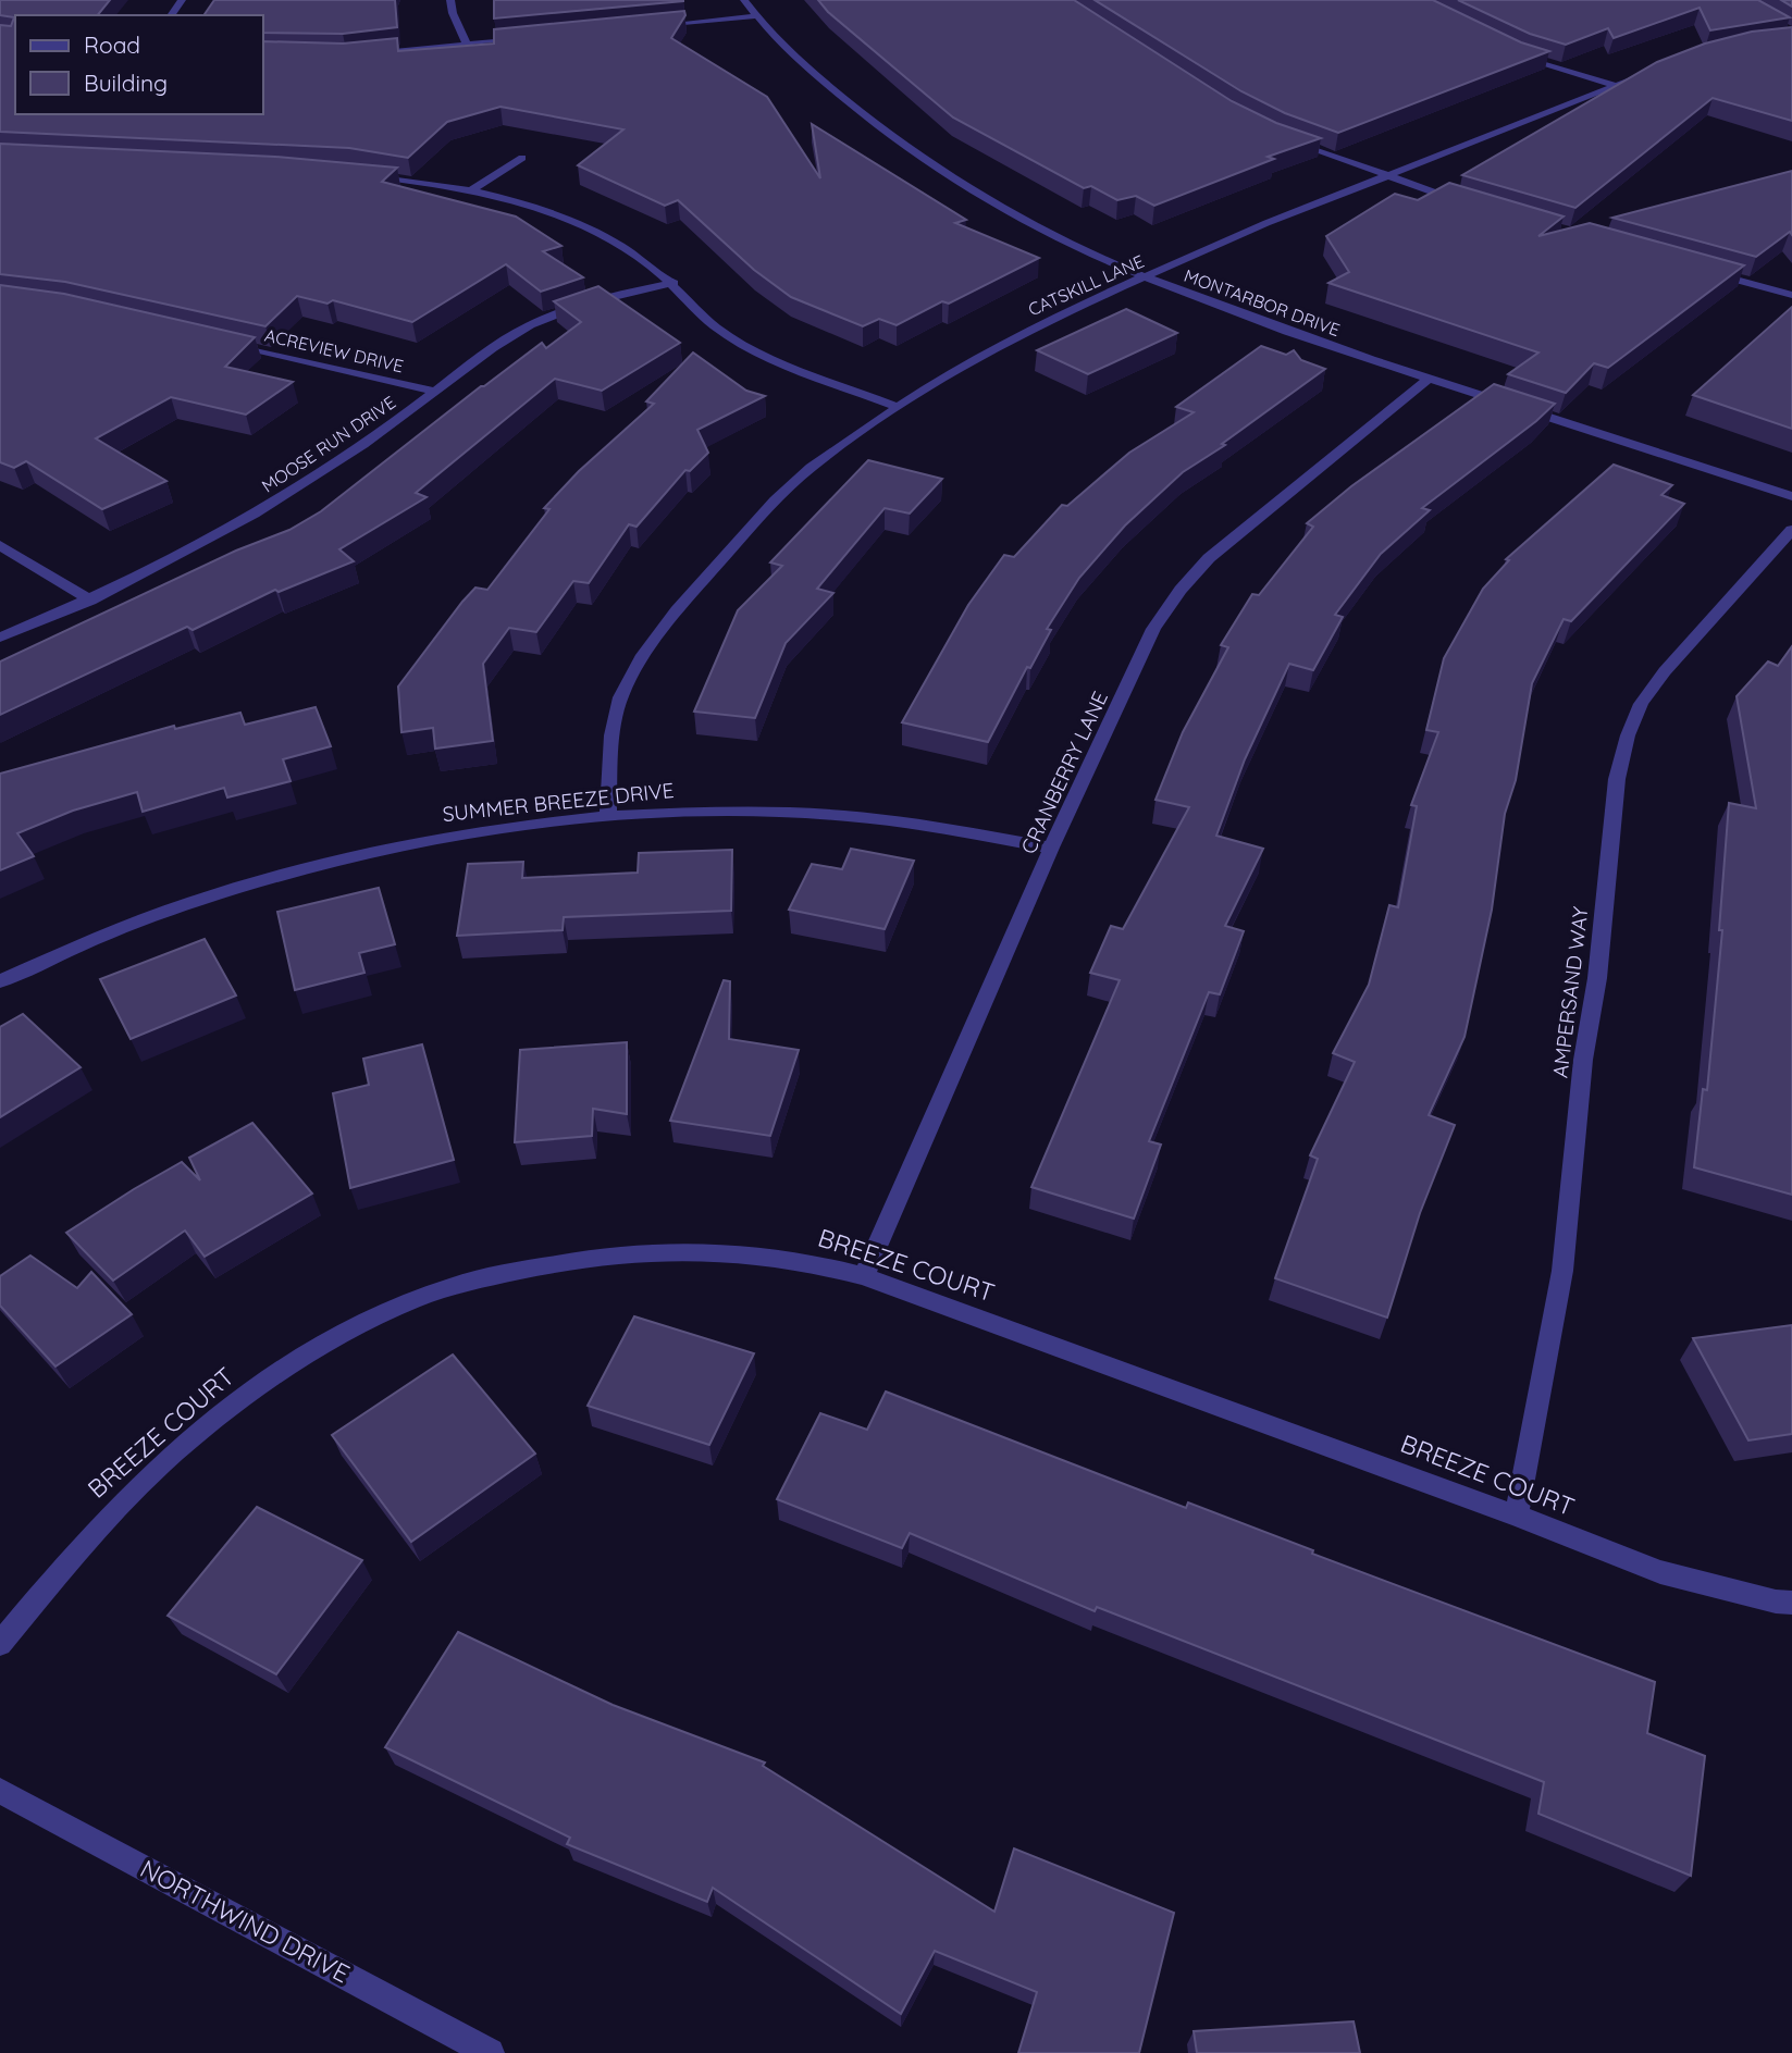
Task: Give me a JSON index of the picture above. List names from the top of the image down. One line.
{"streets":{"street":["CATSKILL LANE","MONTARBOR DRIVE","ACREVIEW DRIVE","MOOSE RUN DRIVE","CRANBERRY LANE","SUMMER BREEZE DRIVE","AMPERSAND WAY","BREEZE COURT","NORTHWIND DRIVE"]},"crossings":[["CATSKILL LANE","MONTARBOR DRIVE"],["CATSKILL LANE","SUMMER BREEZE DRIVE"],["MONTARBOR DRIVE","CRANBERRY LANE"],["ACREVIEW DRIVE","MOOSE RUN DRIVE"],["CRANBERRY LANE","SUMMER BREEZE DRIVE"],["CRANBERRY LANE","BREEZE COURT"],["AMPERSAND WAY","BREEZE COURT"]],"legend":["Road","Building"]}
